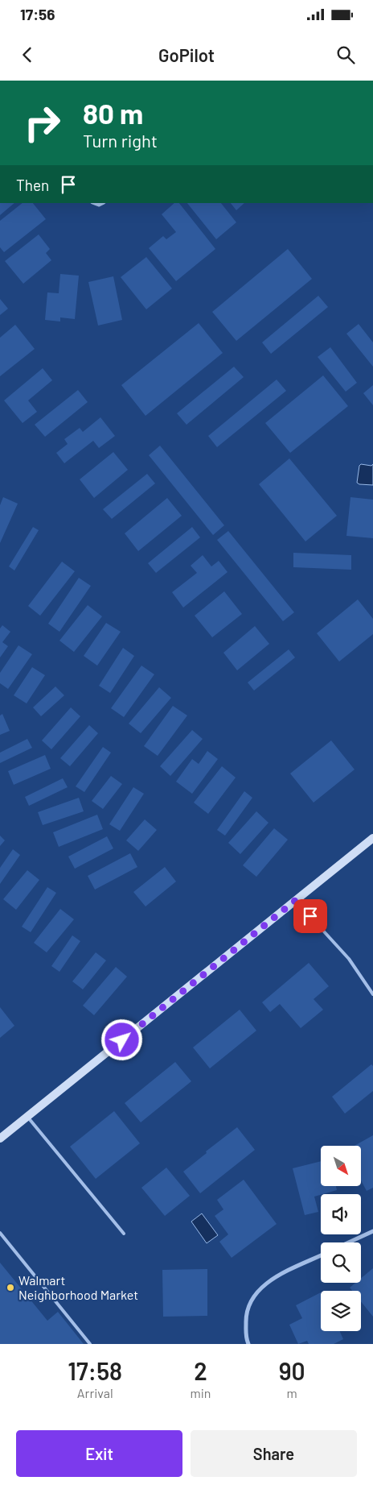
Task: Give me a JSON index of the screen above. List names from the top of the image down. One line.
{"places":["Walmart Neighborhood Market"],"north":"bottom right","page":{"status":"17:56","header":"GoPilot","turn":["80 m","Turn right"],"then":"Then","eta":["17:58","Arrival","2","min","90","m"],"buttons":["Exit","Share"]}}
